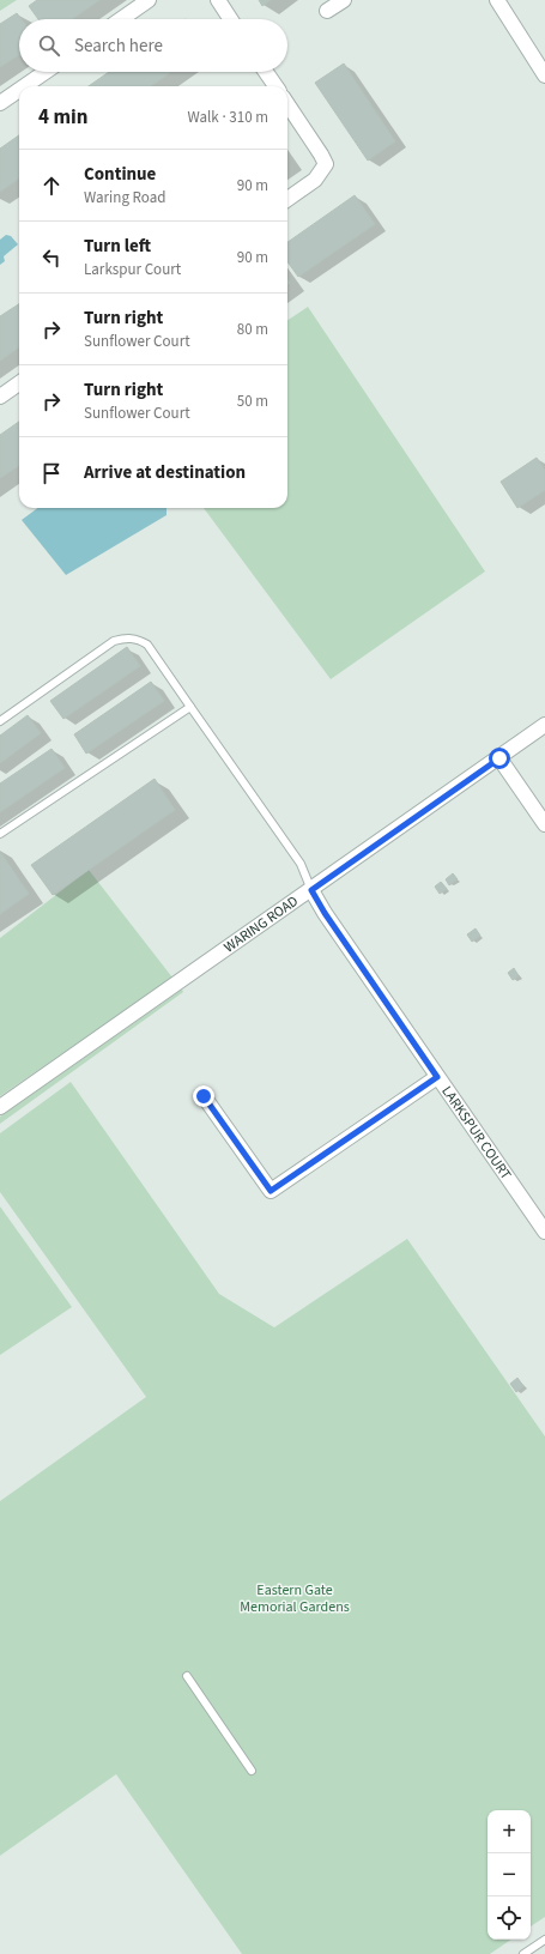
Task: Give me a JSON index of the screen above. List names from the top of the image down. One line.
{"streets":{"street":["WARING ROAD","LARKSPUR COURT"]},"crossings":[["WARING ROAD","LARKSPUR COURT"]],"parks":["Eastern Gate Memorial Gardens"],"page":{"search":"Search here","heading":["4 min","Walk · 310 m"],"list":[["Continue","Waring Road","90 m"],["Turn left","Larkspur Court","90 m"],["Turn right","Sunflower Court","80 m"],["Turn right","Sunflower Court","50 m"],"Arrive at destination"],"map_buttons":["+","−"]}}
